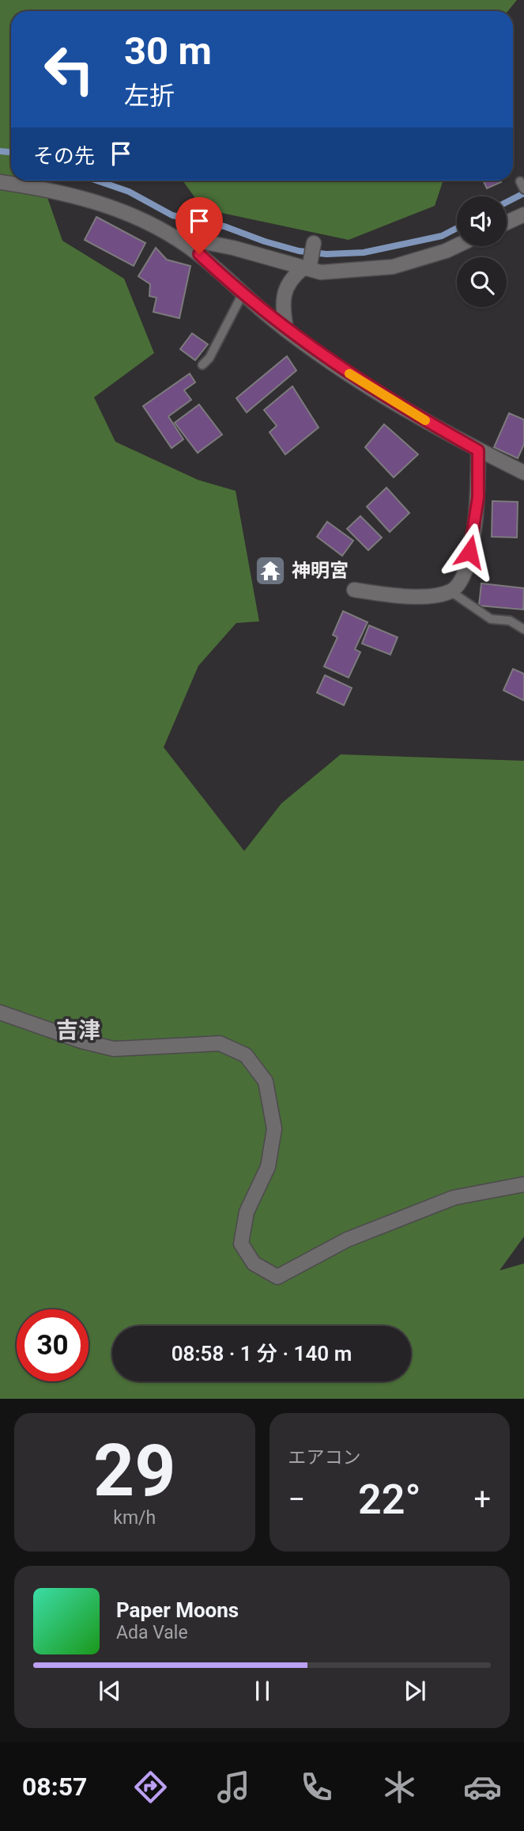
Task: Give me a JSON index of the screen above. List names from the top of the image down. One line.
{"districts":["吉津"],"places":{"temple":["神明宮"]},"page":{"turn":["30 m","左折"],"then":"その先","limit":"30","trip":"08:58 · 1 分 · 140 m","tile":[["29","km/h"],"エアコン"],"heat":["−","22°","+"],"song":["Paper Moons","Ada Vale"],"tabs":"08:57"}}
